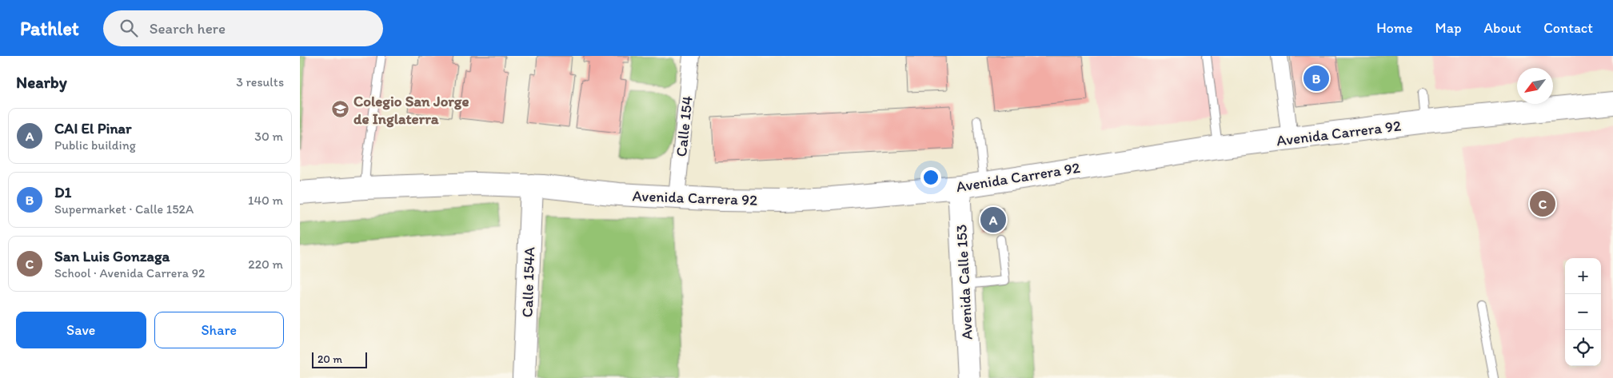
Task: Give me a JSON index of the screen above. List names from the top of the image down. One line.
{"streets":{"main road":["Avenida Carrera 92","Calle 154A","Avenida Calle 153"],"street":["Calle 154"]},"crossings":[["Calle 154","Avenida Carrera 92"],["Avenida Carrera 92","Calle 154A"],["Avenida Carrera 92","Avenida Calle 153"]],"places":{"school or university":["Colegio San Jorge de Inglaterra"]},"scale_bar":"20 m","north":"bottom left","page":{"header":"Pathlet","search":"Search here","nav":["Home","Map","About","Contact"],"heading":["Nearby","3 results"],"pins":["B","C","A"],"list":[{"mark":"A","name":"CAI El Pinar","note":"Public building","value":"30 m"},{"mark":"B","name":"D1","note":"Supermarket · Calle 152A","value":"140 m"},{"mark":"C","name":"San Luis Gonzaga","note":"School · Avenida Carrera 92","value":"220 m"}],"map_buttons":["+","−"],"buttons":["Save","Share"],"scale":"20 m"}}
